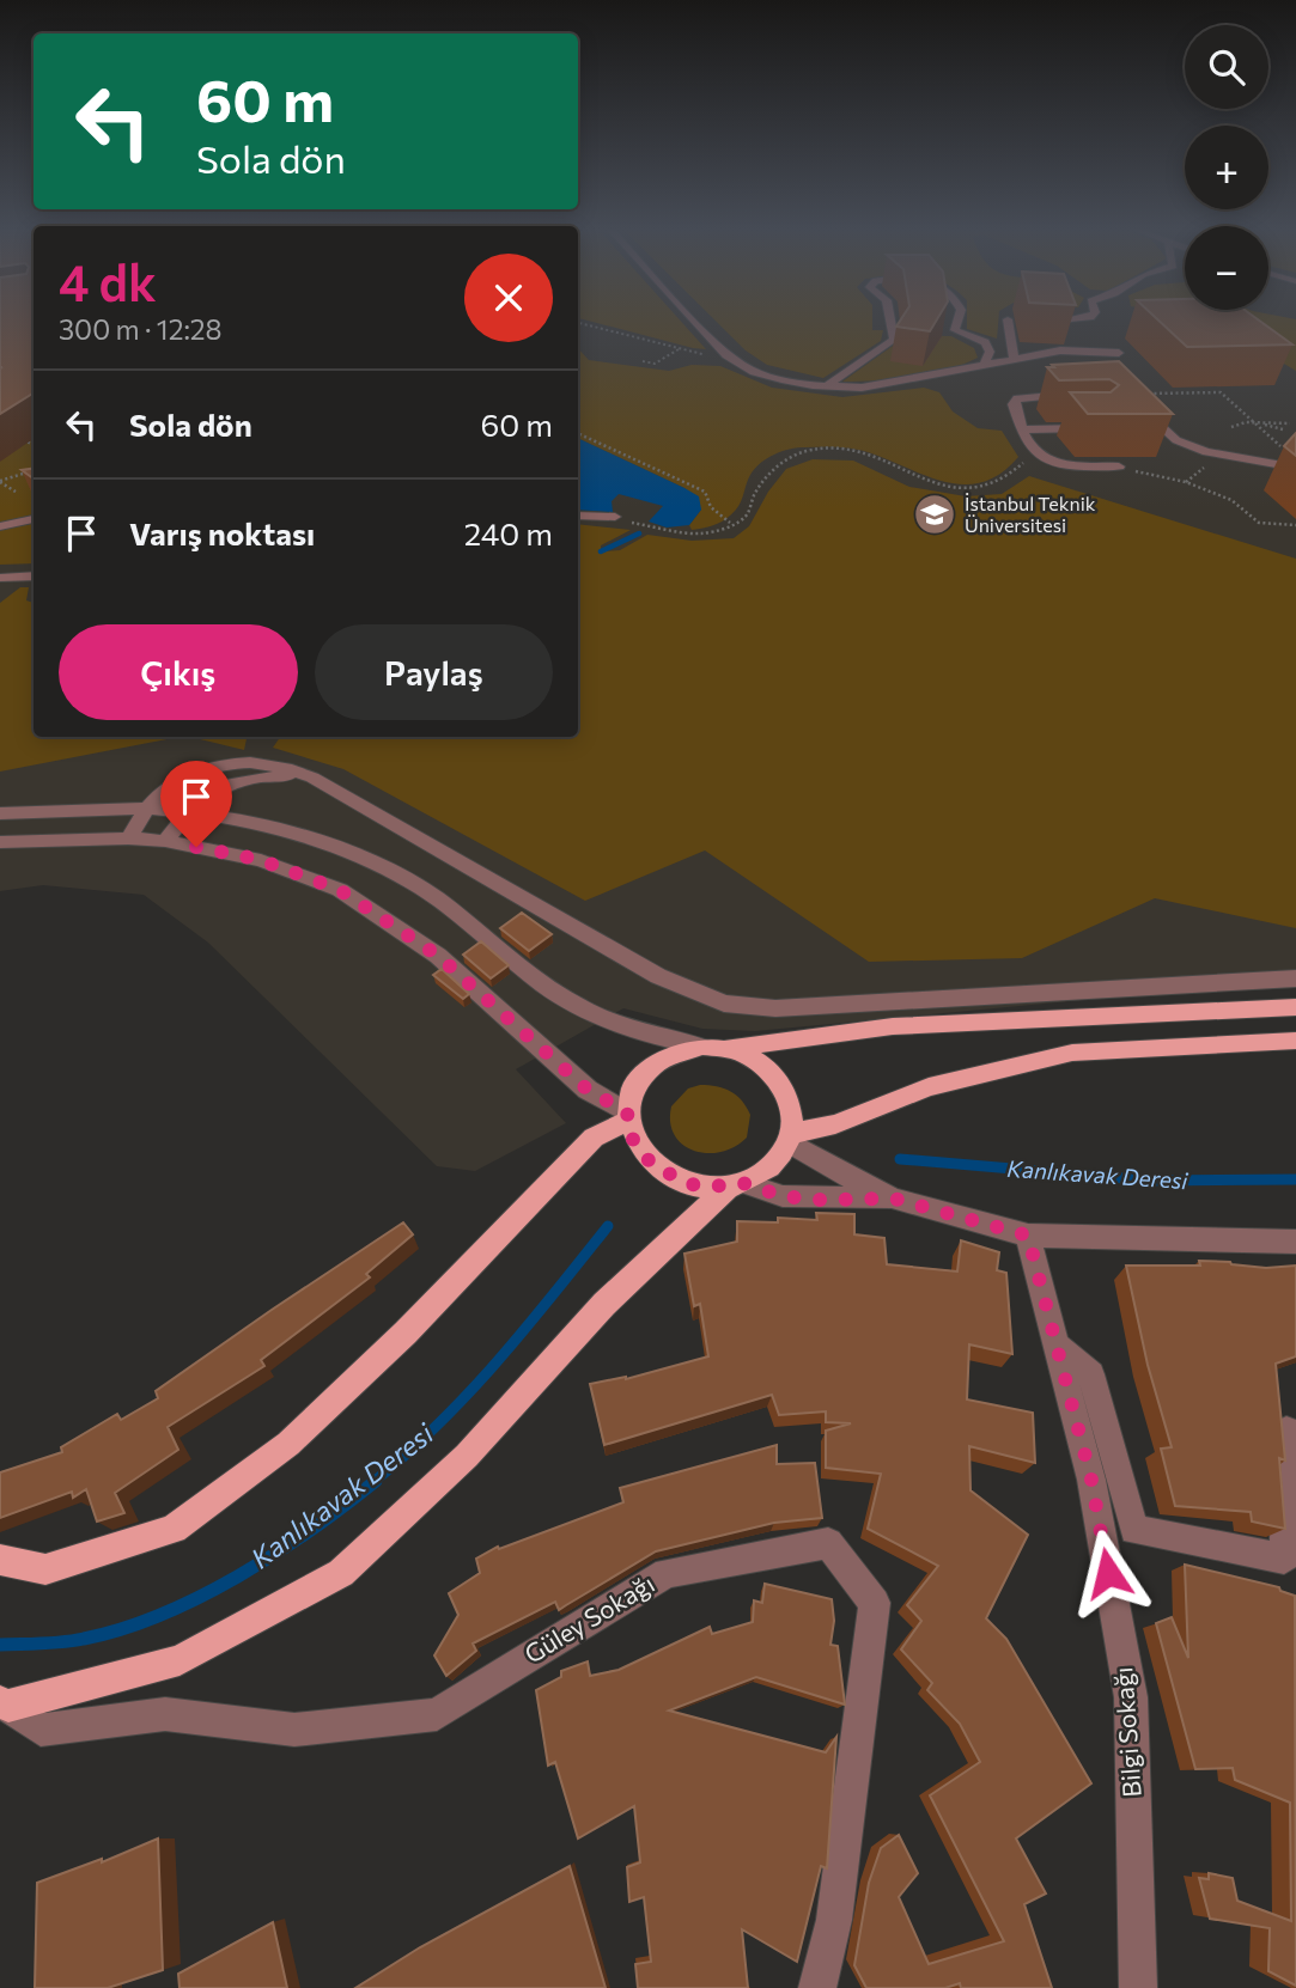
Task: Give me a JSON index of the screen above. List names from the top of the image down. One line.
{"streets":{"street":["Güley Sokağı","Bilgi Sokağı"]},"water":["Kanlıkavak Deresi"],"places":{"school or university":["İstanbul Teknik Üniversitesi"]},"page":{"map_buttons":["+","−"],"turn":["60 m","Sola dön"],"heading":["4 dk","300 m · 12:28"],"list":[{"name":"Sola dön","value":"60 m"},{"name":"Varış noktası","value":"240 m"}],"buttons":["Çıkış","Paylaş"]}}
